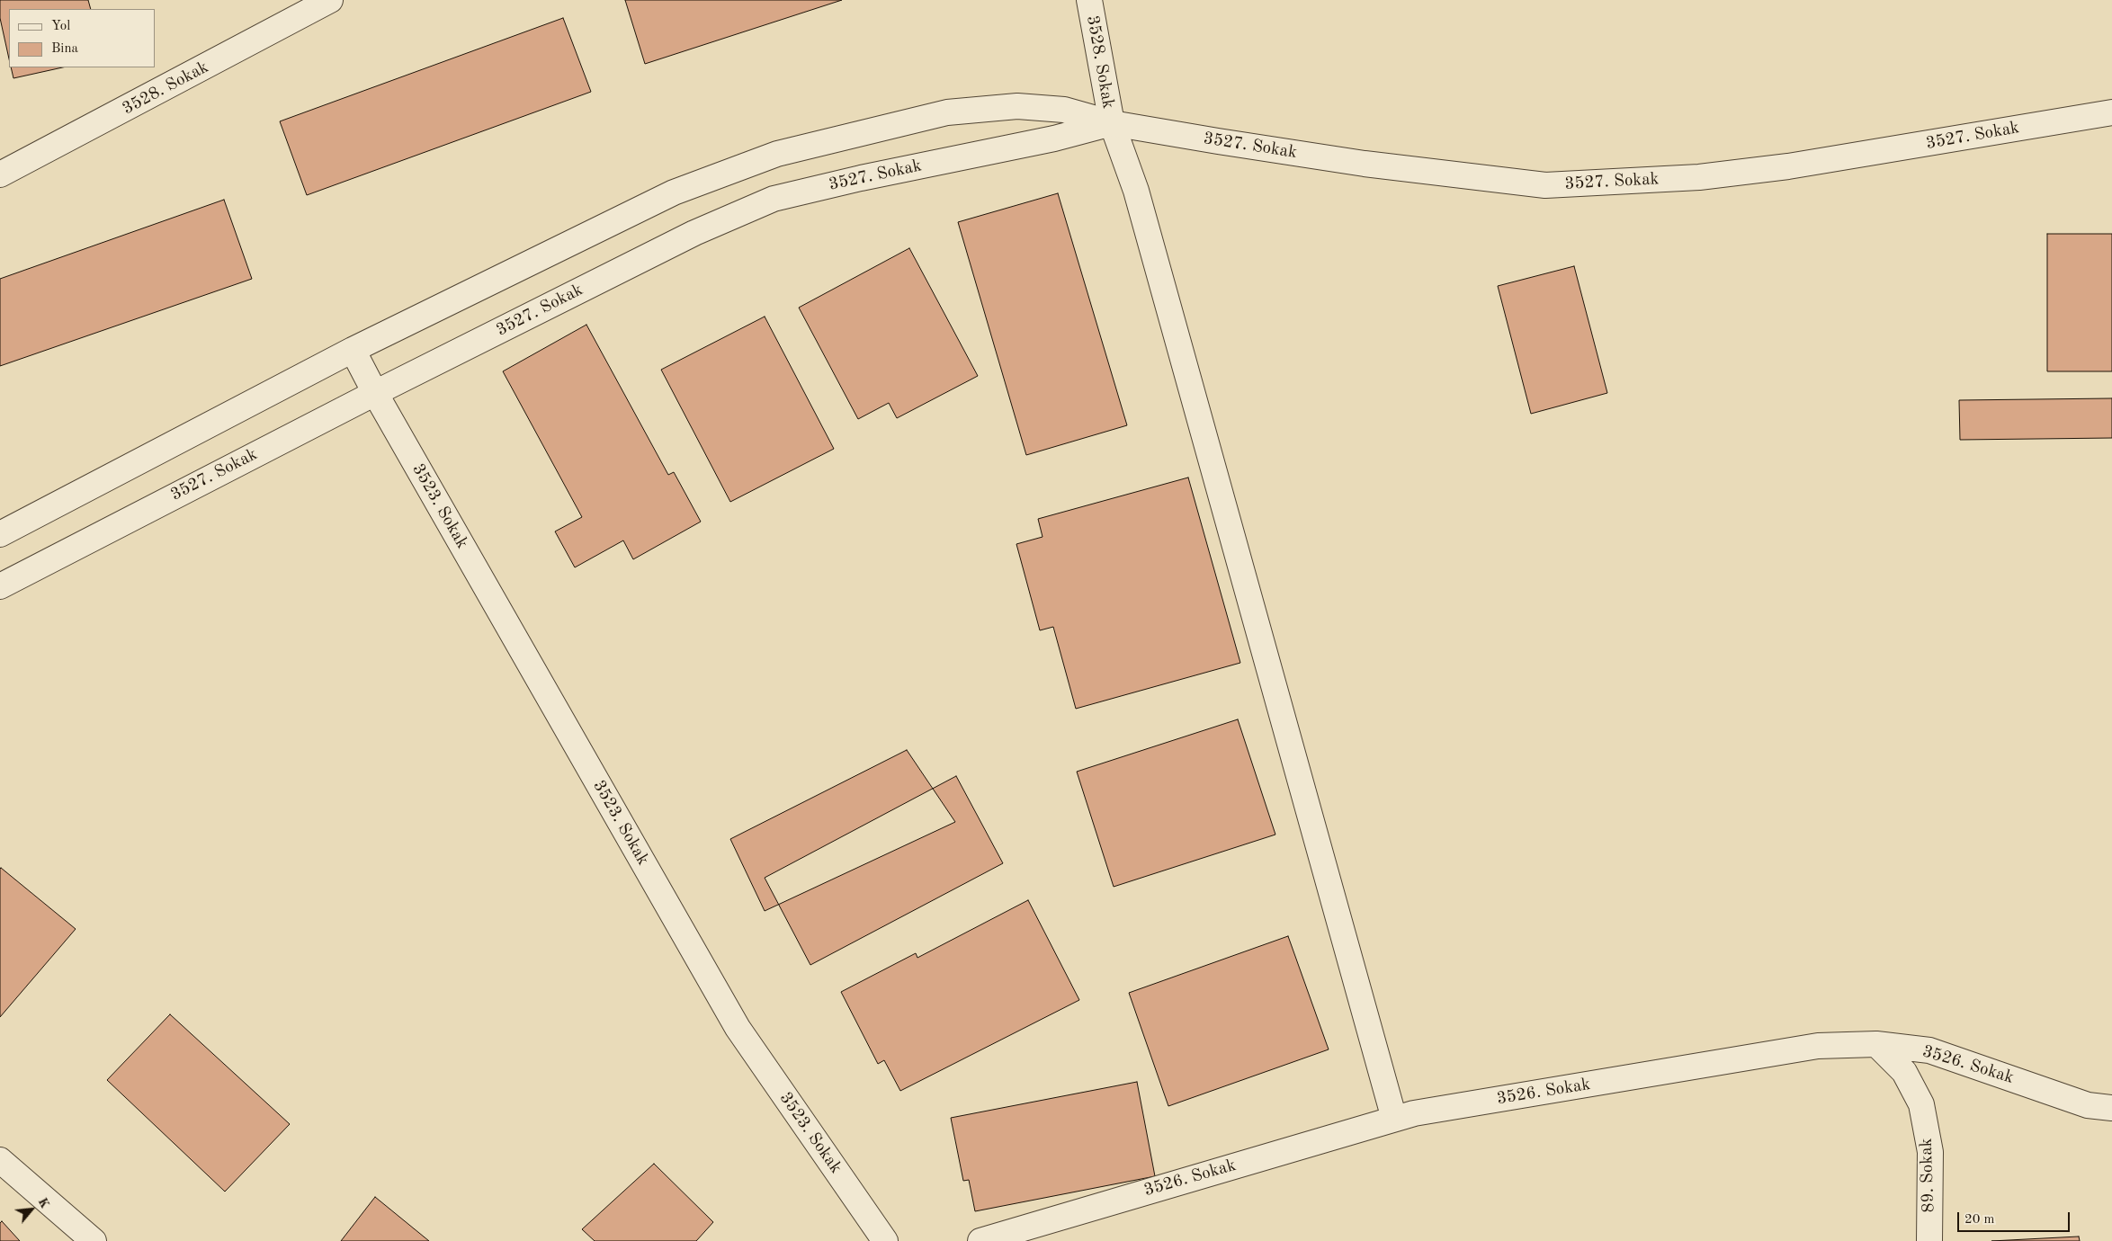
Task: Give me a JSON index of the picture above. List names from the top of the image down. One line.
{"streets":{"street":["3528. Sokak","3527. Sokak","3523. Sokak","3526. Sokak","89. Sokak"]},"crossings":[["3528. Sokak","3527. Sokak"],["3528. Sokak","3526. Sokak"],["3527. Sokak","3523. Sokak"],["3526. Sokak","89. Sokak"]],"legend":["Yol","Bina"],"scale_bar":"20 m","north":"top right"}
